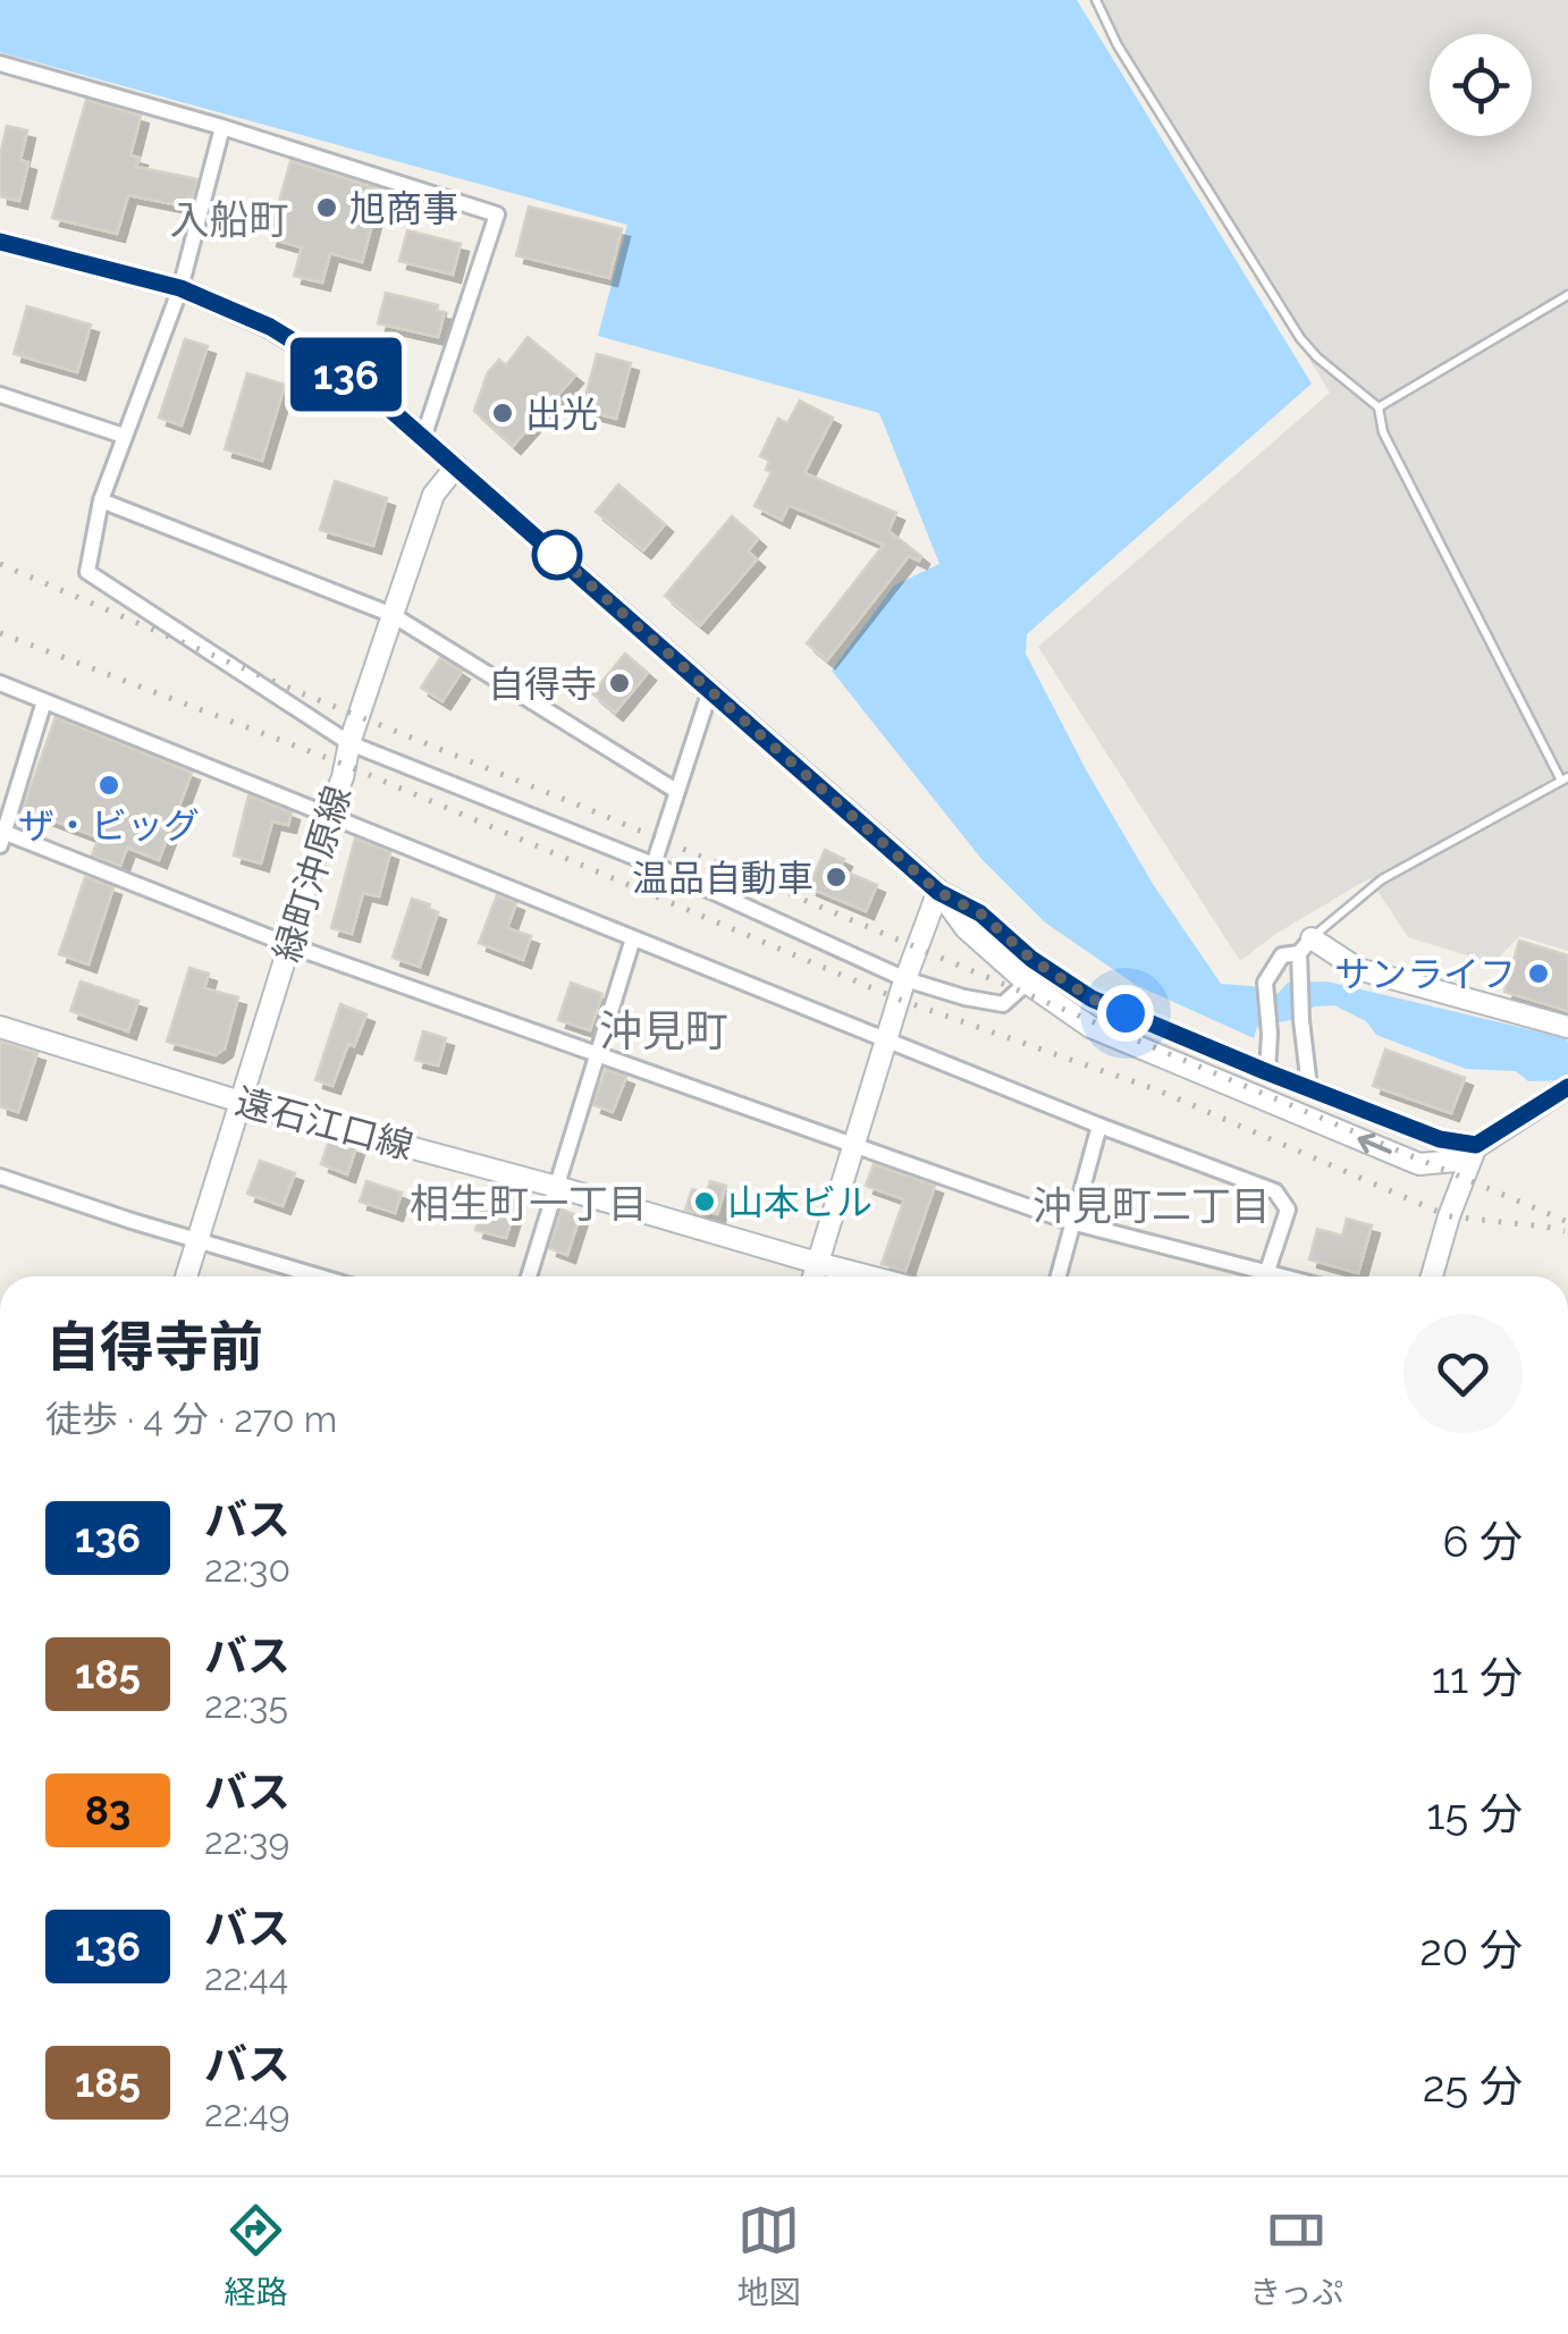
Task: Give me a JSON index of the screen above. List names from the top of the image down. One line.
{"streets":{"street":["緑町沖原線","遠石江口線"]},"crossings":[["緑町沖原線","遠石江口線"]],"districts":["入船町","沖見町","相生町一丁目","沖見町二丁目"],"places":["旭商事","出光","自得寺","ザ・ビッグ","温品自動車","サンライフ","山本ビル"],"lines":["bus line 136"],"page":{"on_map":"136","heading":["自得寺前","徒歩 · 4 分 · 270 m"],"list":[{"mark":"136","name":"バス","note":"22:30","value":"6 分"},{"mark":"185","name":"バス","note":"22:35","value":"11 分"},{"mark":"83","name":"バス","note":"22:39","value":"15 分"},{"mark":"136","name":"バス","note":"22:44","value":"20 分"},{"mark":"185","name":"バス","note":"22:49","value":"25 分"}],"tabs":["経路","地図","きっぷ"]}}
